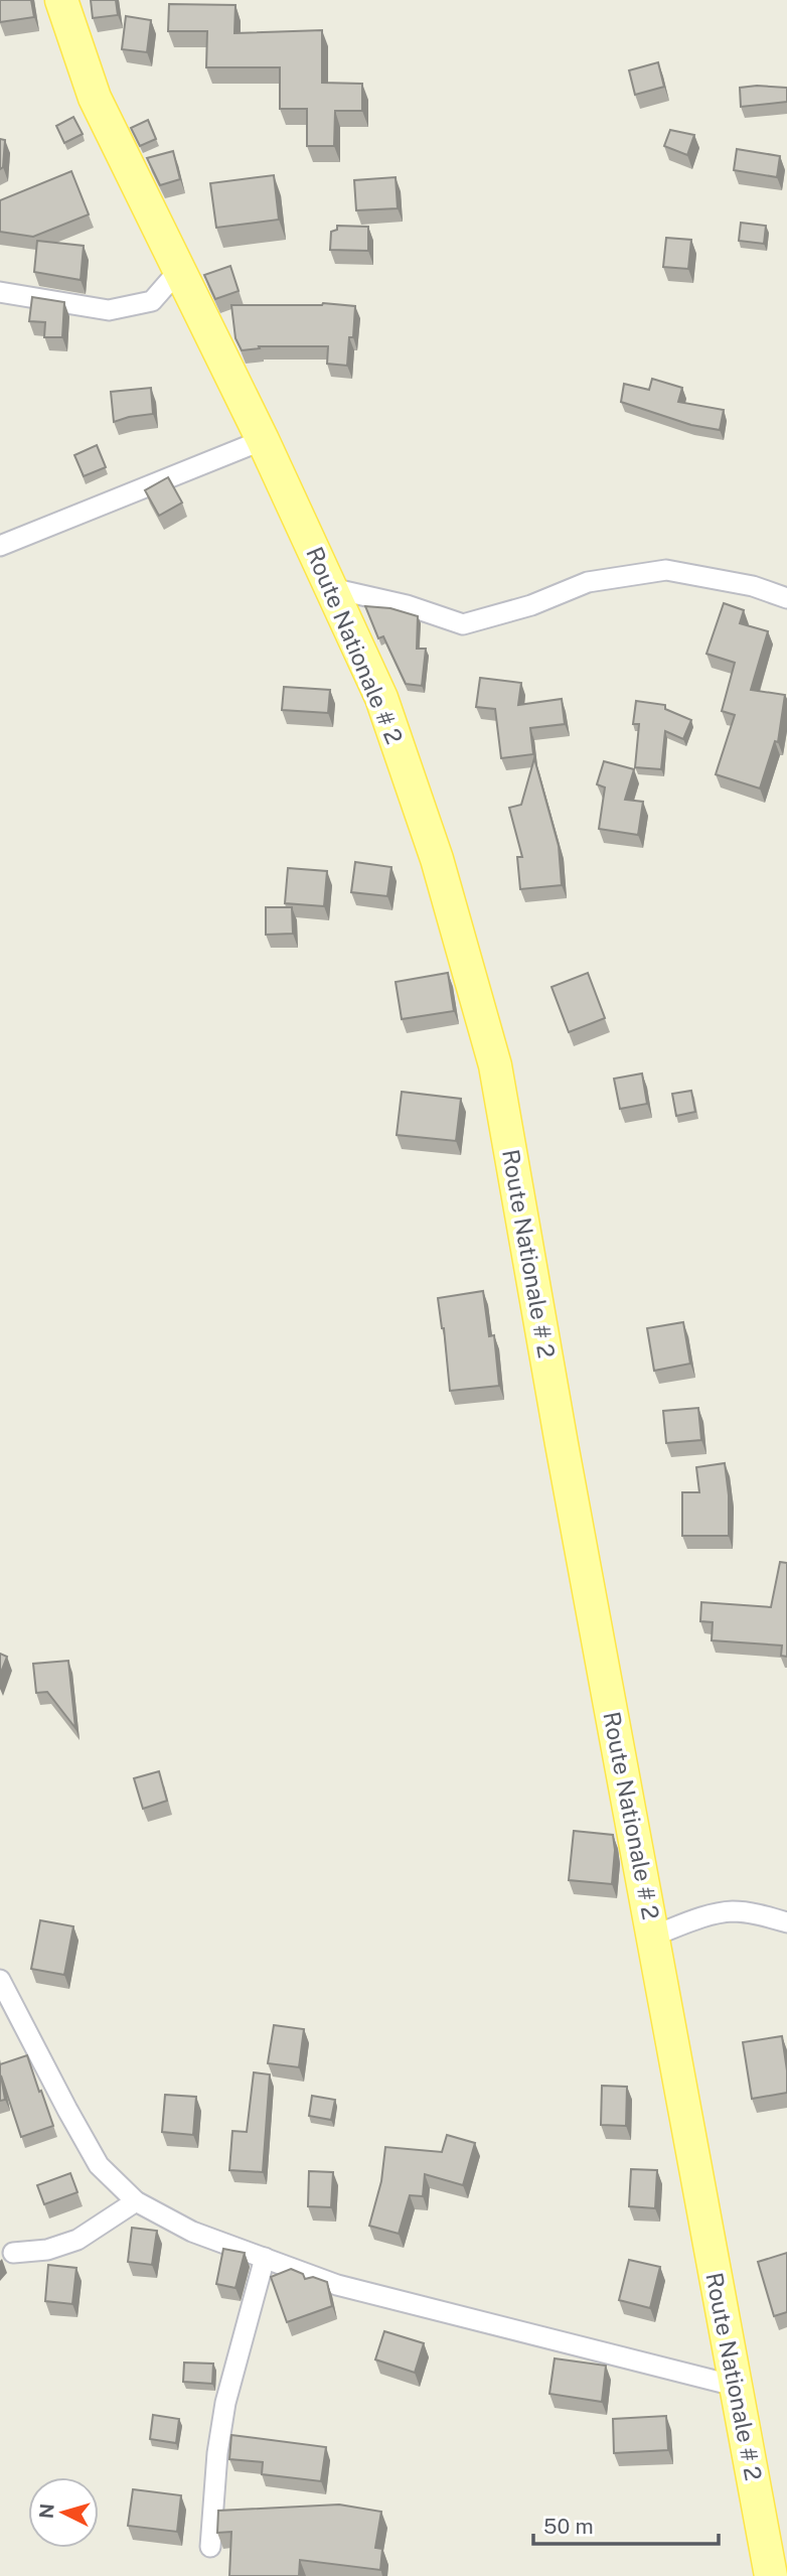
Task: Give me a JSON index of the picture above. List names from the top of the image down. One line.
{"streets":{"main road":["Route Nationale # 2"]},"scale_bar":"50 m","north":"left"}
